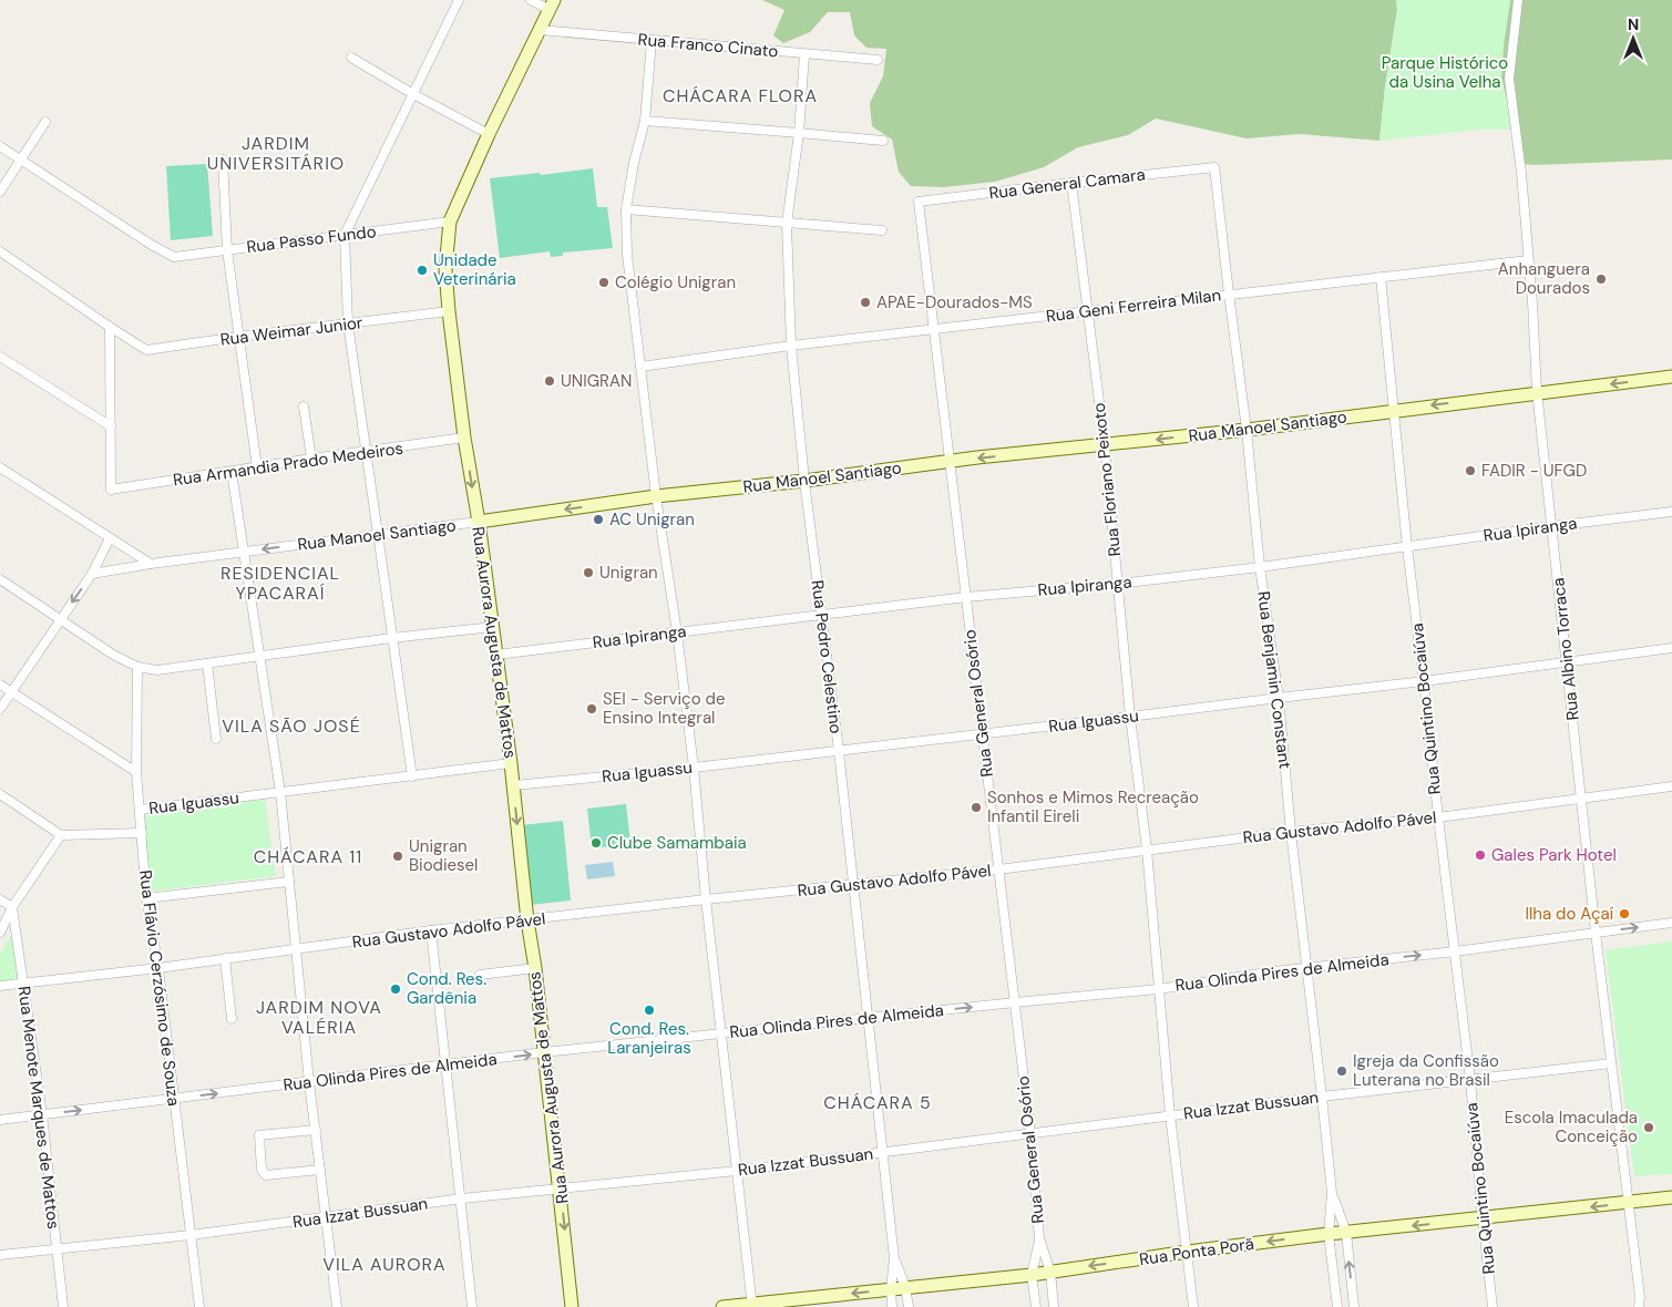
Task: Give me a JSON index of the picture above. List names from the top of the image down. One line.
{"streets":{"street":["Rua Franco Cinato","Rua General Camara","Rua Passo Fundo","Rua Geni Ferreira Milan","Rua Weimar Junior","Rua Manoel Santiago","Rua Armandia Prado Medeiros","Rua Floriano Peixoto","Rua Ipiranga","Rua Aurora Augusta de Mattos","Rua Albino Torraca","Rua Pedro Celestino","Rua Benjamin Constant","Rua General Osório","Rua Quintino Bocaiúva","Rua Iguassu","Rua Gustavo Adolfo Pável","Rua Olinda Pires de Almeida","Rua Flávio Cerzósimo de Souza","Rua Izzat Bussuan","Rua Menote Marques de Mattos","Rua Ponta Porã"]},"crossings":[["Rua Franco Cinato","Rua Aurora Augusta de Mattos"],["Rua Franco Cinato","Rua Pedro Celestino"],["Rua General Camara","Rua Floriano Peixoto"],["Rua General Camara","Rua Benjamin Constant"],["Rua General Camara","Rua General Osório"],["Rua Passo Fundo","Rua Aurora Augusta de Mattos"],["Rua Geni Ferreira Milan","Rua Floriano Peixoto"],["Rua Geni Ferreira Milan","Rua Albino Torraca"],["Rua Geni Ferreira Milan","Rua Pedro Celestino"],["Rua Geni Ferreira Milan","Rua Benjamin Constant"],["Rua Geni Ferreira Milan","Rua General Osório"],["Rua Geni Ferreira Milan","Rua Quintino Bocaiúva"],["Rua Weimar Junior","Rua Aurora Augusta de Mattos"],["Rua Manoel Santiago","Rua Floriano Peixoto"],["Rua Manoel Santiago","Rua Aurora Augusta de Mattos"],["Rua Manoel Santiago","Rua Albino Torraca"],["Rua Manoel Santiago","Rua Pedro Celestino"],["Rua Manoel Santiago","Rua Benjamin Constant"],["Rua Manoel Santiago","Rua General Osório"],["Rua Manoel Santiago","Rua Quintino Bocaiúva"],["Rua Armandia Prado Medeiros","Rua Aurora Augusta de Mattos"],["Rua Floriano Peixoto","Rua Ipiranga"],["Rua Floriano Peixoto","Rua Iguassu"],["Rua Floriano Peixoto","Rua Gustavo Adolfo Pável"],["Rua Floriano Peixoto","Rua Olinda Pires de Almeida"],["Rua Floriano Peixoto","Rua Izzat Bussuan"],["Rua Floriano Peixoto","Rua Ponta Porã"],["Rua Ipiranga","Rua Aurora Augusta de Mattos"],["Rua Ipiranga","Rua Albino Torraca"],["Rua Ipiranga","Rua Pedro Celestino"],["Rua Ipiranga","Rua Benjamin Constant"],["Rua Ipiranga","Rua General Osório"],["Rua Ipiranga","Rua Quintino Bocaiúva"],["Rua Aurora Augusta de Mattos","Rua Iguassu"],["Rua Aurora Augusta de Mattos","Rua Gustavo Adolfo Pável"],["Rua Aurora Augusta de Mattos","Rua Olinda Pires de Almeida"],["Rua Aurora Augusta de Mattos","Rua Izzat Bussuan"],["Rua Albino Torraca","Rua Iguassu"],["Rua Albino Torraca","Rua Gustavo Adolfo Pável"],["Rua Albino Torraca","Rua Olinda Pires de Almeida"],["Rua Albino Torraca","Rua Izzat Bussuan"],["Rua Albino Torraca","Rua Ponta Porã"],["Rua Pedro Celestino","Rua Iguassu"],["Rua Pedro Celestino","Rua Gustavo Adolfo Pável"],["Rua Pedro Celestino","Rua Olinda Pires de Almeida"],["Rua Pedro Celestino","Rua Izzat Bussuan"],["Rua Pedro Celestino","Rua Ponta Porã"],["Rua Benjamin Constant","Rua Iguassu"],["Rua Benjamin Constant","Rua Gustavo Adolfo Pável"],["Rua Benjamin Constant","Rua Olinda Pires de Almeida"],["Rua Benjamin Constant","Rua Izzat Bussuan"],["Rua Benjamin Constant","Rua Ponta Porã"],["Rua General Osório","Rua Iguassu"],["Rua General Osório","Rua Gustavo Adolfo Pável"],["Rua General Osório","Rua Olinda Pires de Almeida"],["Rua General Osório","Rua Izzat Bussuan"],["Rua General Osório","Rua Ponta Porã"],["Rua Quintino Bocaiúva","Rua Iguassu"],["Rua Quintino Bocaiúva","Rua Gustavo Adolfo Pável"],["Rua Quintino Bocaiúva","Rua Olinda Pires de Almeida"],["Rua Quintino Bocaiúva","Rua Izzat Bussuan"],["Rua Quintino Bocaiúva","Rua Ponta Porã"],["Rua Iguassu","Rua Flávio Cerzósimo de Souza"],["Rua Gustavo Adolfo Pável","Rua Flávio Cerzósimo de Souza"],["Rua Gustavo Adolfo Pável","Rua Menote Marques de Mattos"],["Rua Olinda Pires de Almeida","Rua Flávio Cerzósimo de Souza"],["Rua Olinda Pires de Almeida","Rua Menote Marques de Mattos"],["Rua Flávio Cerzósimo de Souza","Rua Izzat Bussuan"],["Rua Izzat Bussuan","Rua Menote Marques de Mattos"]],"one_way":["Rua Manoel Santiago","Rua Olinda Pires de Almeida","Rua Ponta Porã"],"districts":["CHÁCARA FLORA","JARDIM UNIVERSITÁRIO","RESIDENCIAL YPACARAÍ","VILA SÃO JOSÉ","CHÁCARA 11","JARDIM NOVA VALÉRIA","CHÁCARA 5","VILA AURORA"],"parks":["Parque Histórico da Usina Velha"],"places":["Unidade Veterinária","Anhanguera Dourados","Colégio Unigran","APAE-Dourados-MS","UNIGRAN","FADIR - UFGD","AC Unigran","Unigran","SEI - Serviço de Ensino Integral","Sonhos e Mimos Recreação Infantil Eireli","Clube Samambaia","Gales Park Hotel","Unigran Biodiesel","Ilha do Açaí","Cond. Res. Gardênia","Cond. Res. Laranjeiras","Igreja da Confissão Luterana no Brasil","Escola Imaculada Conceição"],"north":"top"}
